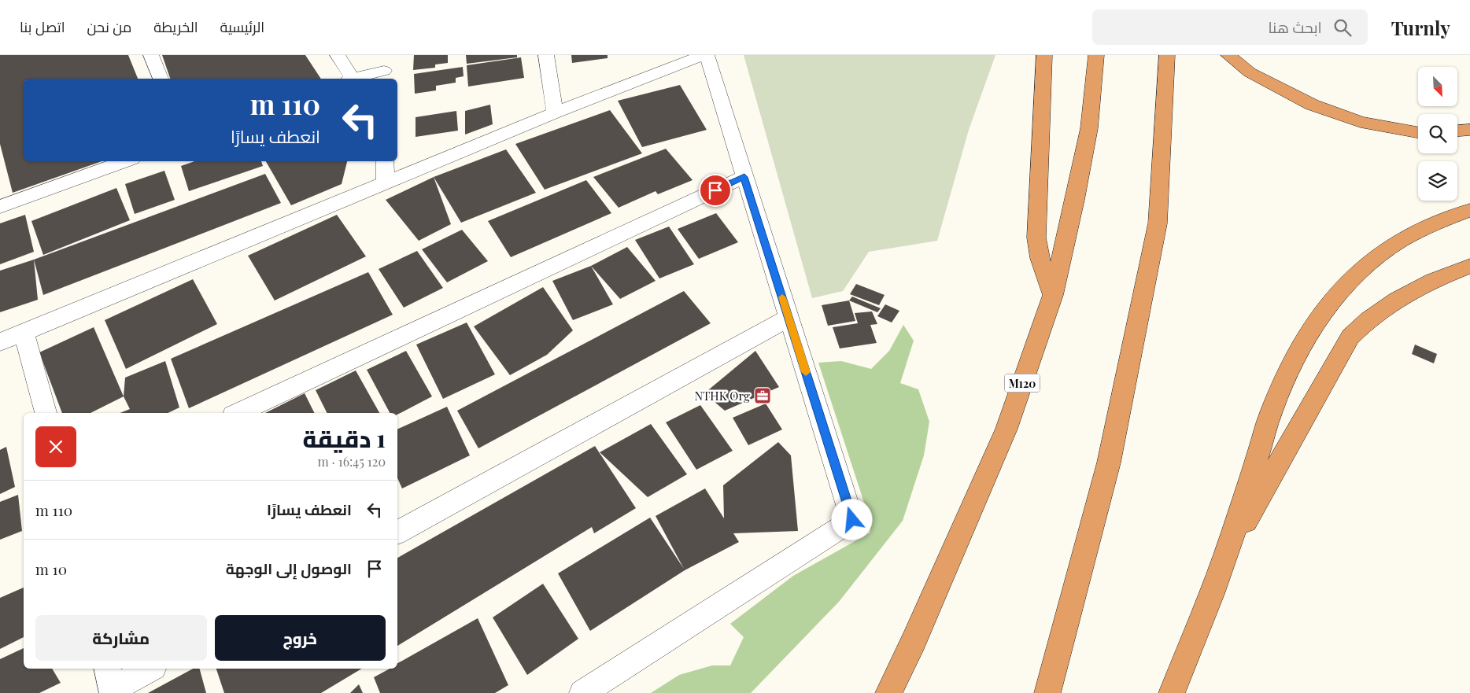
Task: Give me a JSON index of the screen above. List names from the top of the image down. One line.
{"streets":{"highway":["M120"]},"places":{"office":["NTHK Org"]},"north":"bottom right","page":{"header":"Turnly","search":"ابحث هنا","nav":["الرئيسية","الخريطة","من نحن","اتصل بنا"],"turn":["110 m","انعطف يسارًا"],"heading":["1 دقيقة","120 m · 16:45"],"list":[{"name":"انعطف يسارًا","value":"110 m"},{"name":"الوصول إلى الوجهة","value":"10 m"}],"buttons":["خروج","مشاركة"]}}
